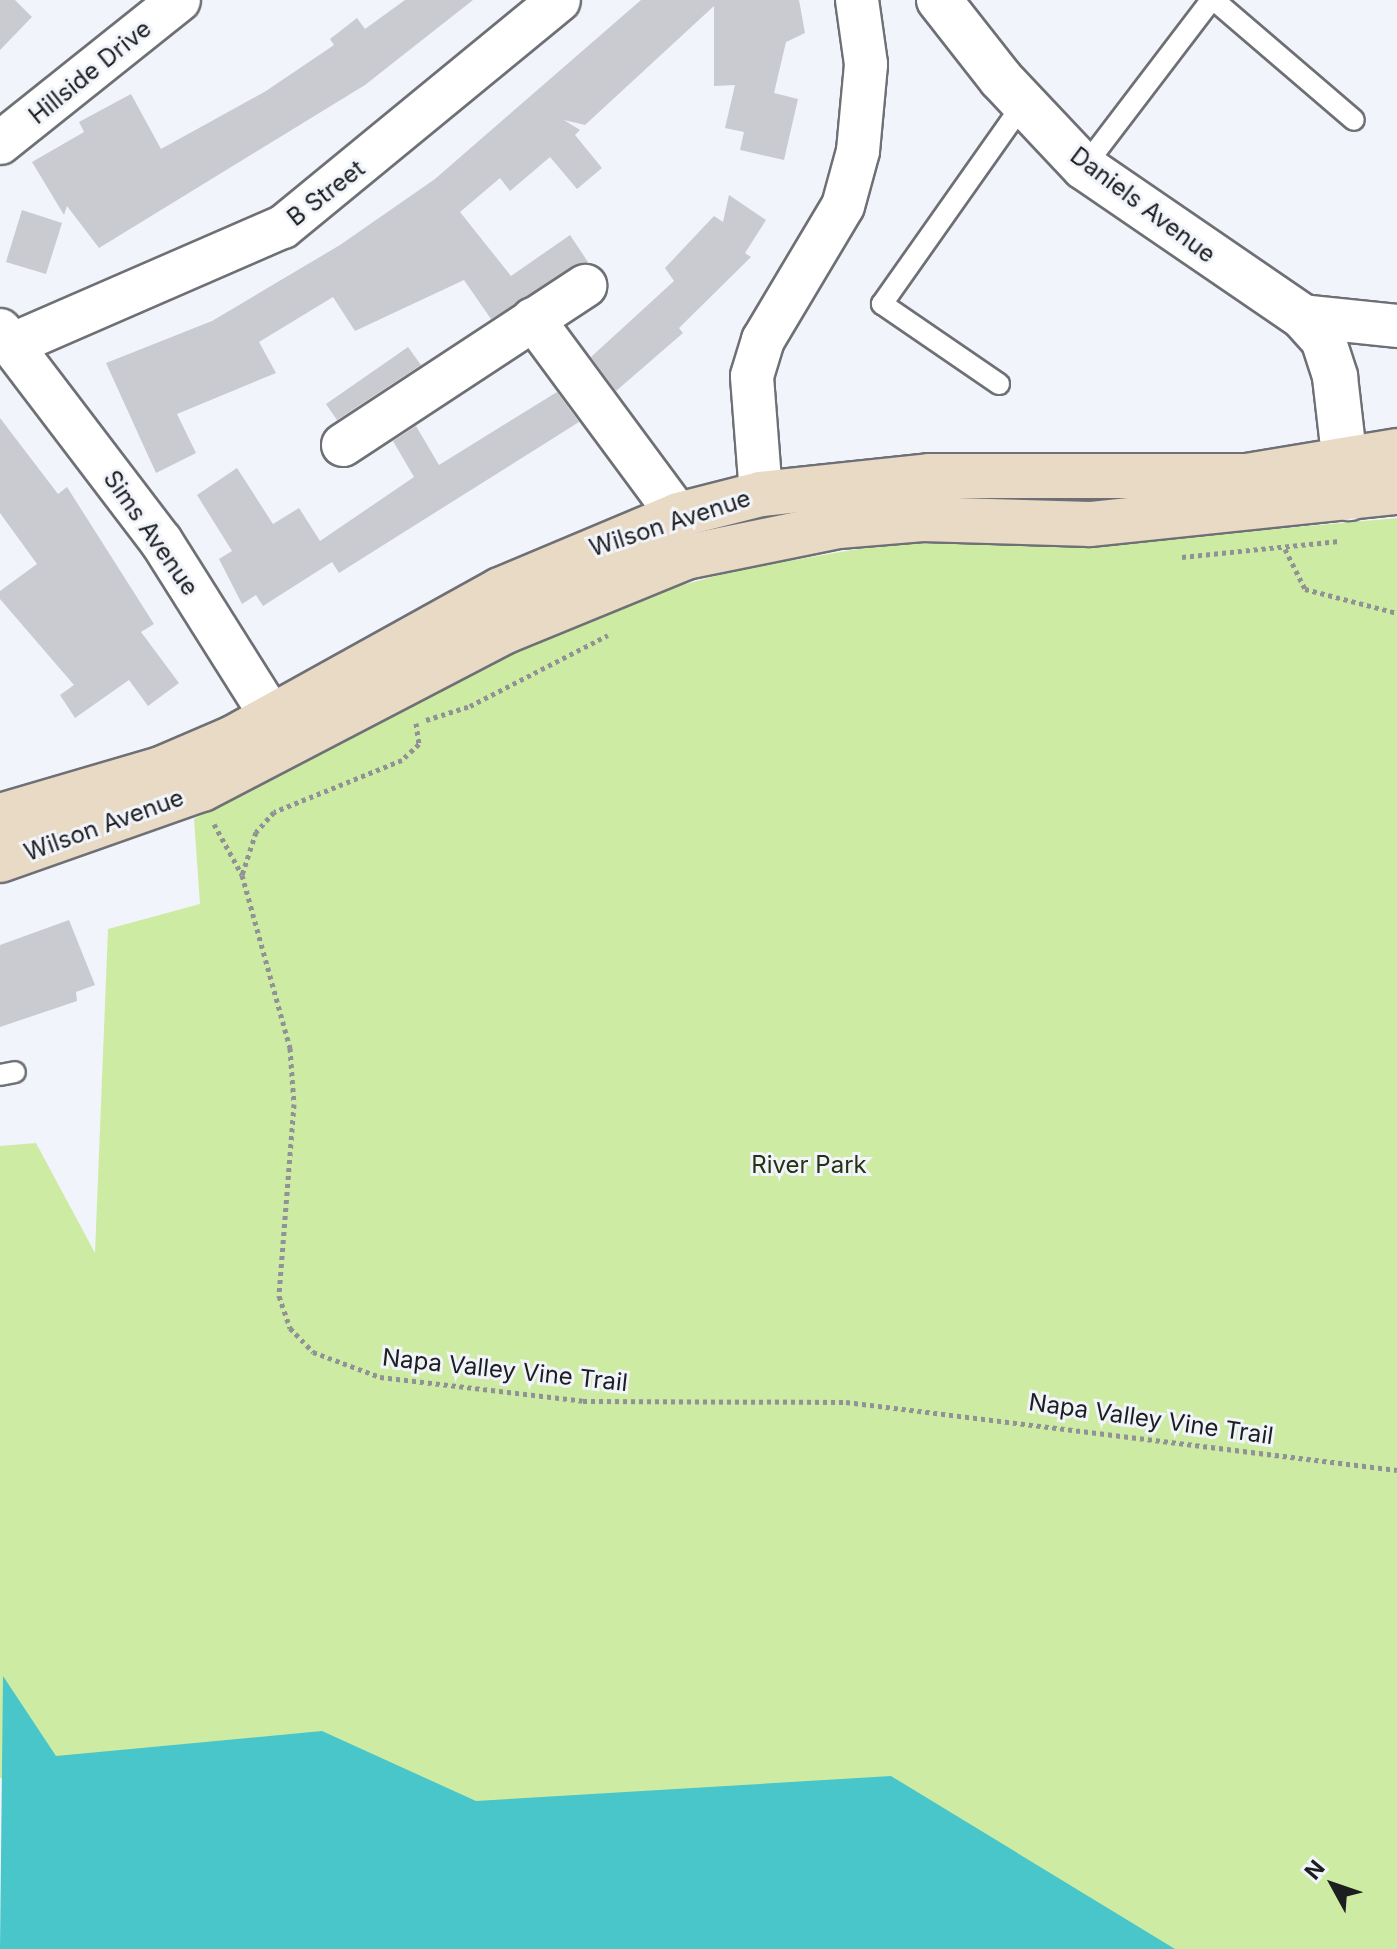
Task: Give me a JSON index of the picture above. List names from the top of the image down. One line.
{"streets":{"main road":["Wilson Avenue"],"street":["Hillside Drive","B Street","Daniels Avenue","Sims Avenue"],"path":["Napa Valley Vine Trail"]},"crossings":[["B Street","Sims Avenue"],["Daniels Avenue","Wilson Avenue"],["Wilson Avenue","Sims Avenue"],["Wilson Avenue","Napa Valley Vine Trail"]],"parks":["River Park"],"north":"top left"}
